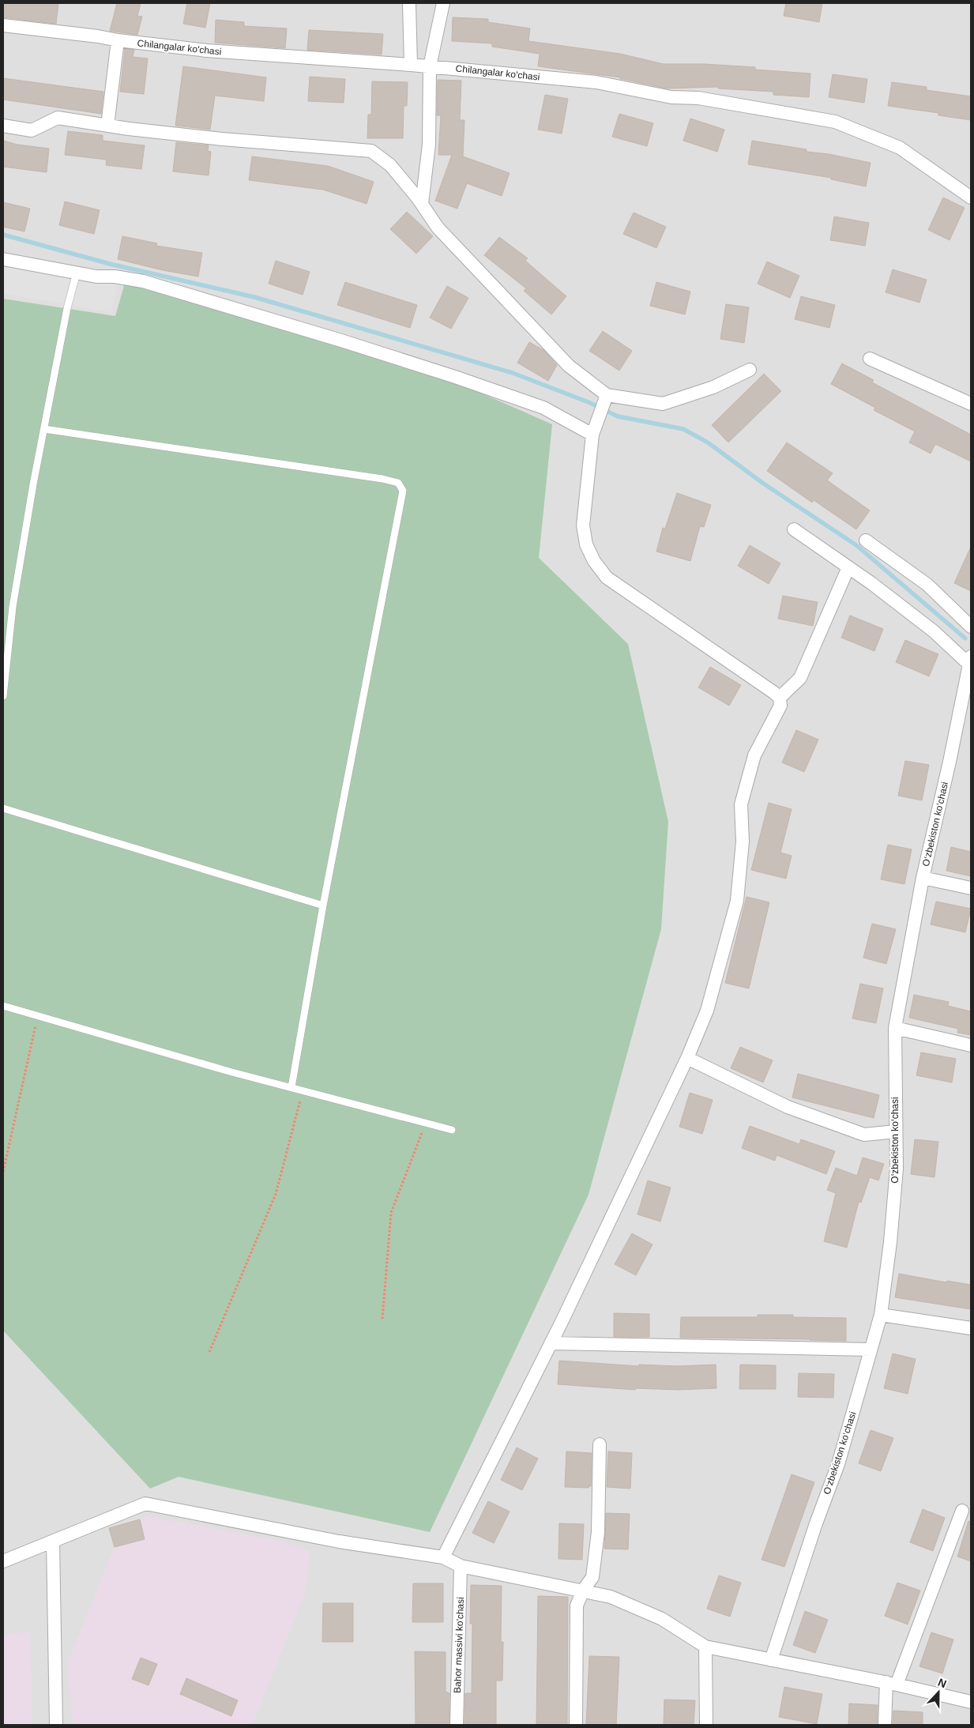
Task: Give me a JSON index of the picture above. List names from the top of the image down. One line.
{"streets":{"street":["Chilangalar ko'chasi","O‘zbekiston ko‘chasi","Bahor massivi ko'chasi"]},"north":"top"}
